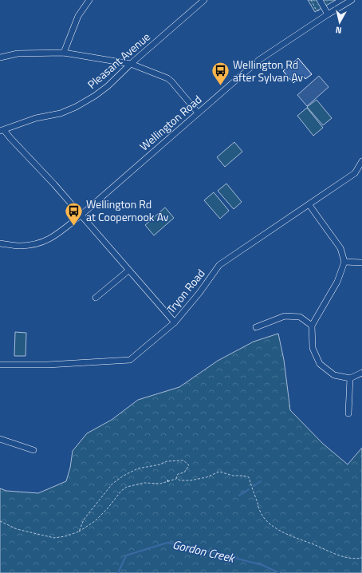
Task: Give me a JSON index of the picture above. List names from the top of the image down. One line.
{"streets":{"street":["Pleasant Avenue","Wellington Road","Tryon Road"]},"water":["Gordon Creek"],"places":{"bus stop":["Wellington Rd after Sylvan Av","Wellington Rd at Coopernook Av"]},"north":"bottom"}
